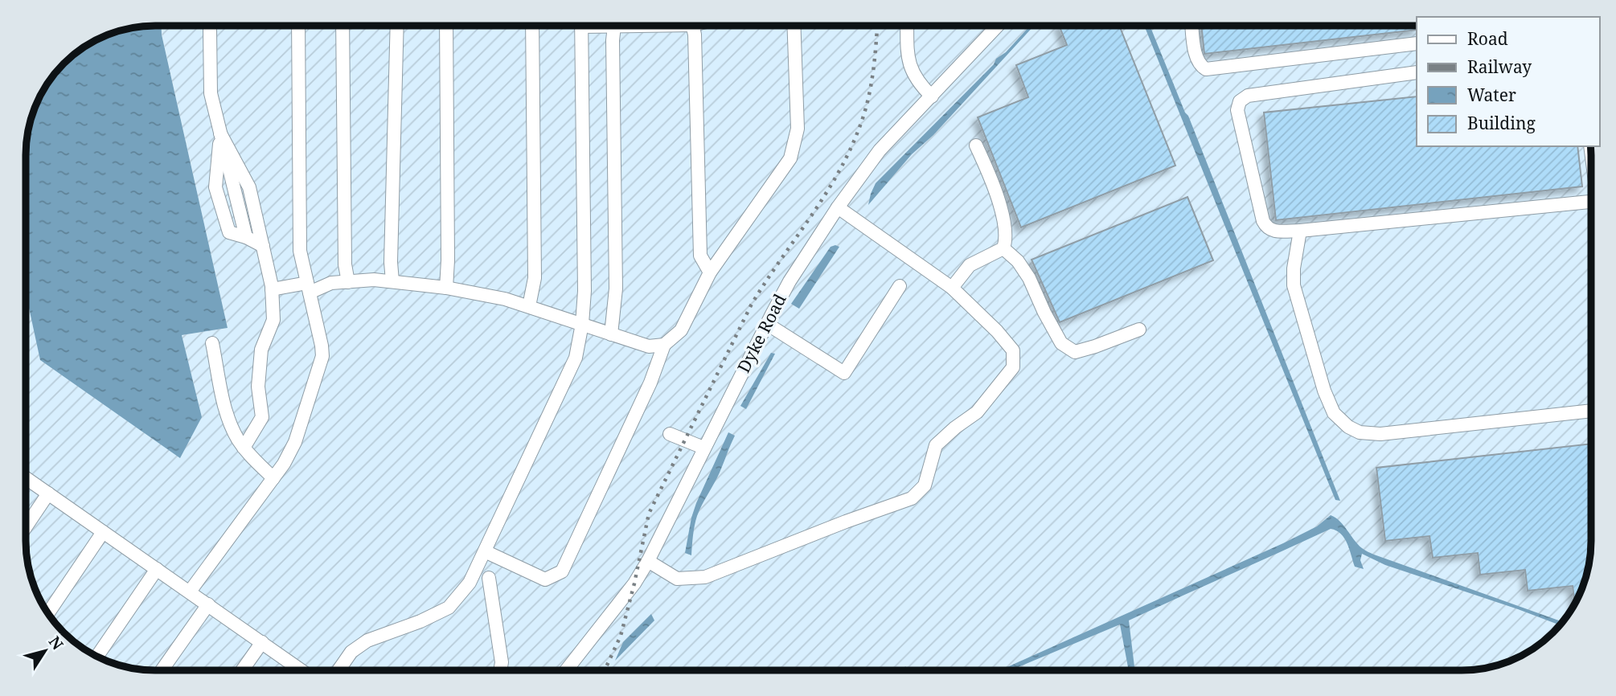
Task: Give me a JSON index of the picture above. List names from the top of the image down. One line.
{"streets":{"street":["Dyke Road"]},"legend":["Road","Railway","Water","Building"],"north":"top right"}
